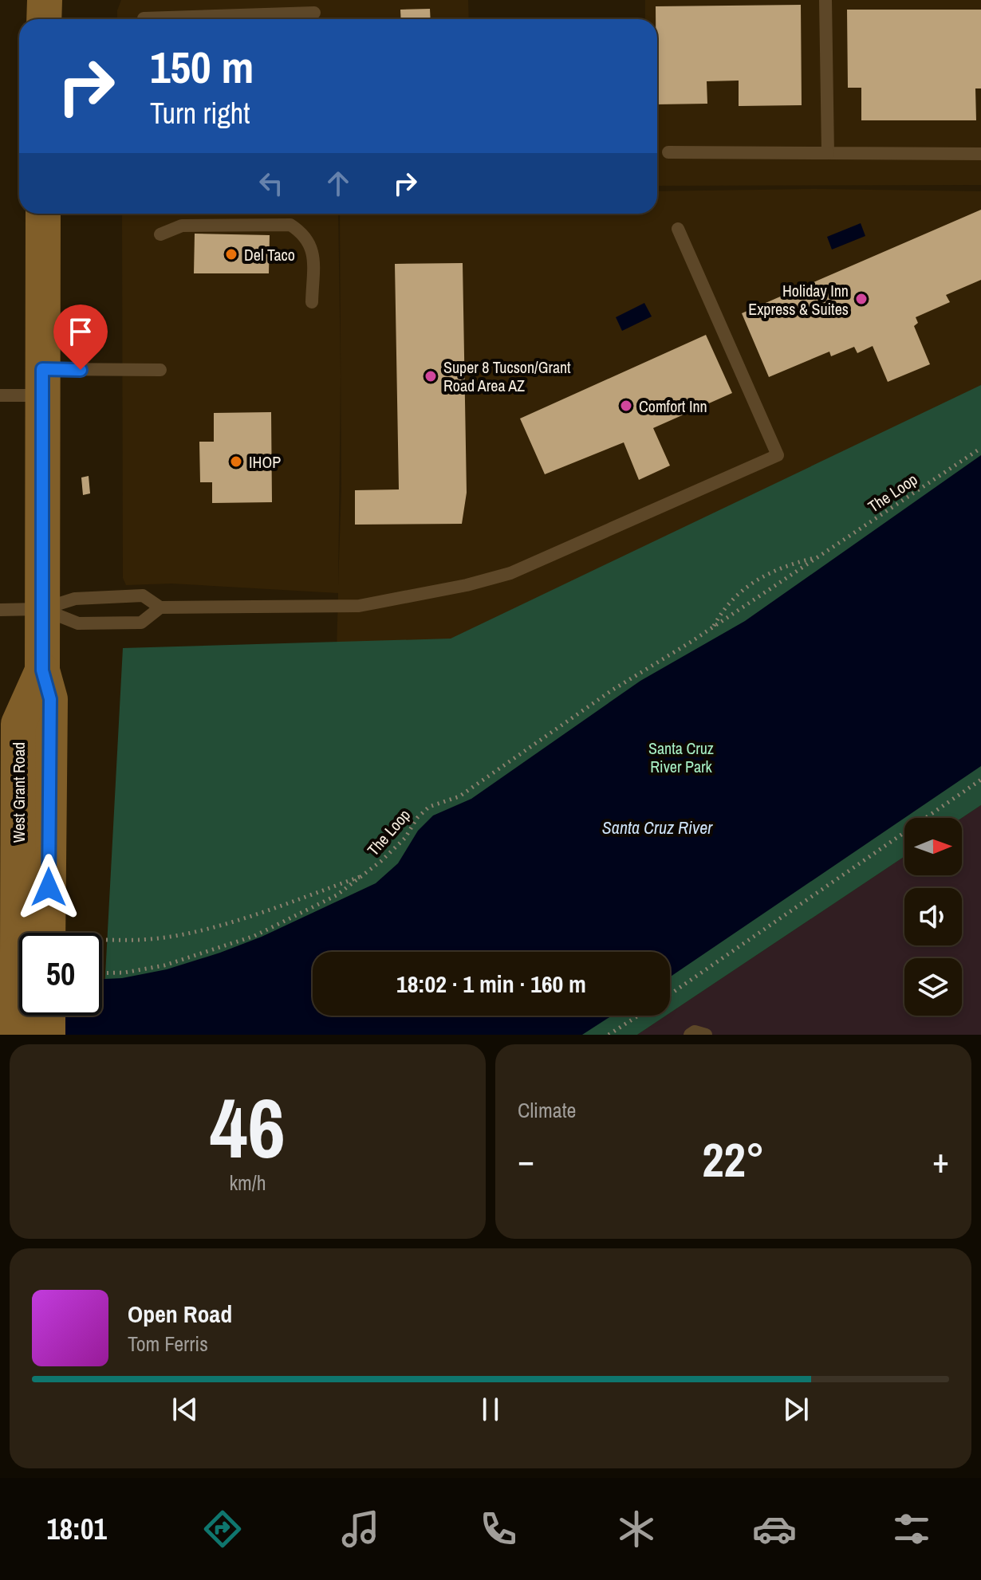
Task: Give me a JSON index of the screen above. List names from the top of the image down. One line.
{"streets":{"main road":["West Grant Road"],"path":["The Loop"]},"water":["Santa Cruz River"],"parks":["Santa Cruz River Park"],"places":["Del Taco","Holiday Inn Express & Suites","Super 8 Tucson/Grant Road Area AZ","Comfort Inn","IHOP"],"north":"right","page":{"turn":["150 m","Turn right"],"limit":"50","trip":"18:02 · 1 min · 160 m","tile":[["46","km/h"],"Climate"],"heat":["−","22°","+"],"song":["Open Road","Tom Ferris"],"tabs":"18:01"}}
